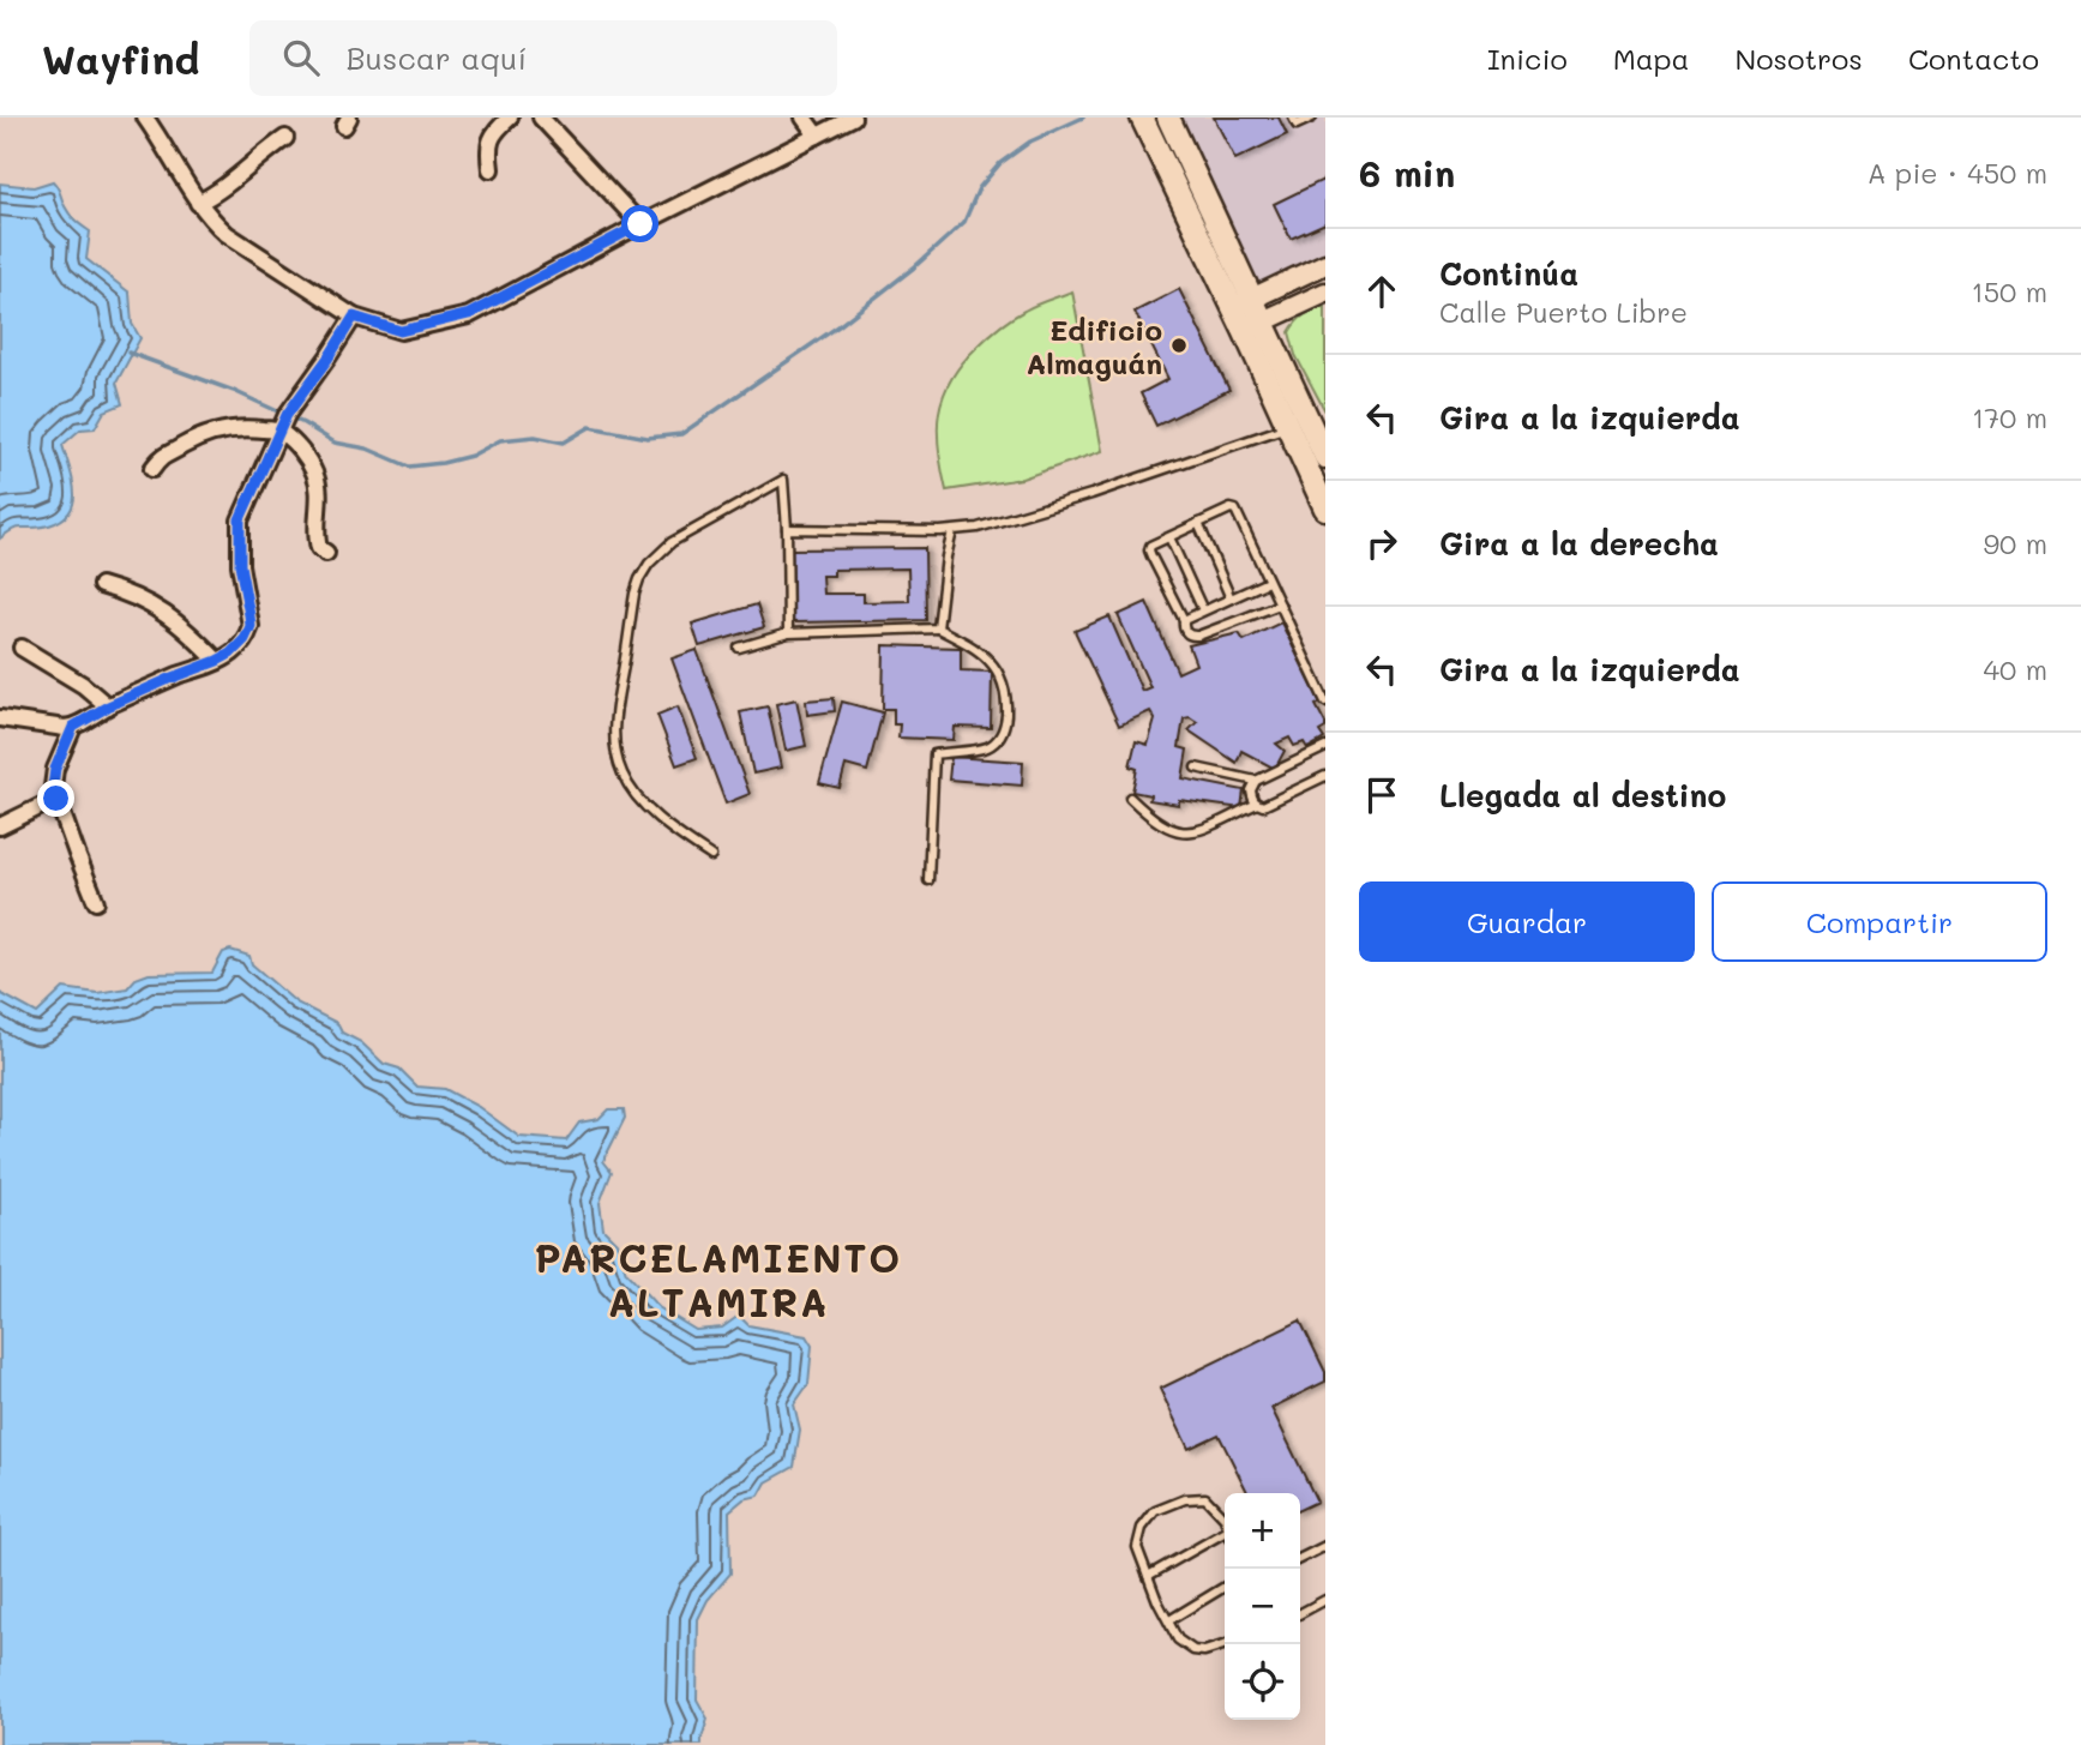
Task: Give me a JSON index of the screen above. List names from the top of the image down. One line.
{"districts":["PARCELAMIENTO ALTAMIRA"],"places":["Edificio Almaguán"],"page":{"header":"Wayfind","search":"Buscar aquí","nav":["Inicio","Mapa","Nosotros","Contacto"],"heading":["6 min","A pie · 450 m"],"list":[["Continúa","Calle Puerto Libre","150 m"],["Gira a la izquierda","170 m"],["Gira a la derecha","90 m"],["Gira a la izquierda","40 m"],"Llegada al destino"],"buttons":["Guardar","Compartir"],"map_buttons":["+","−"]}}
